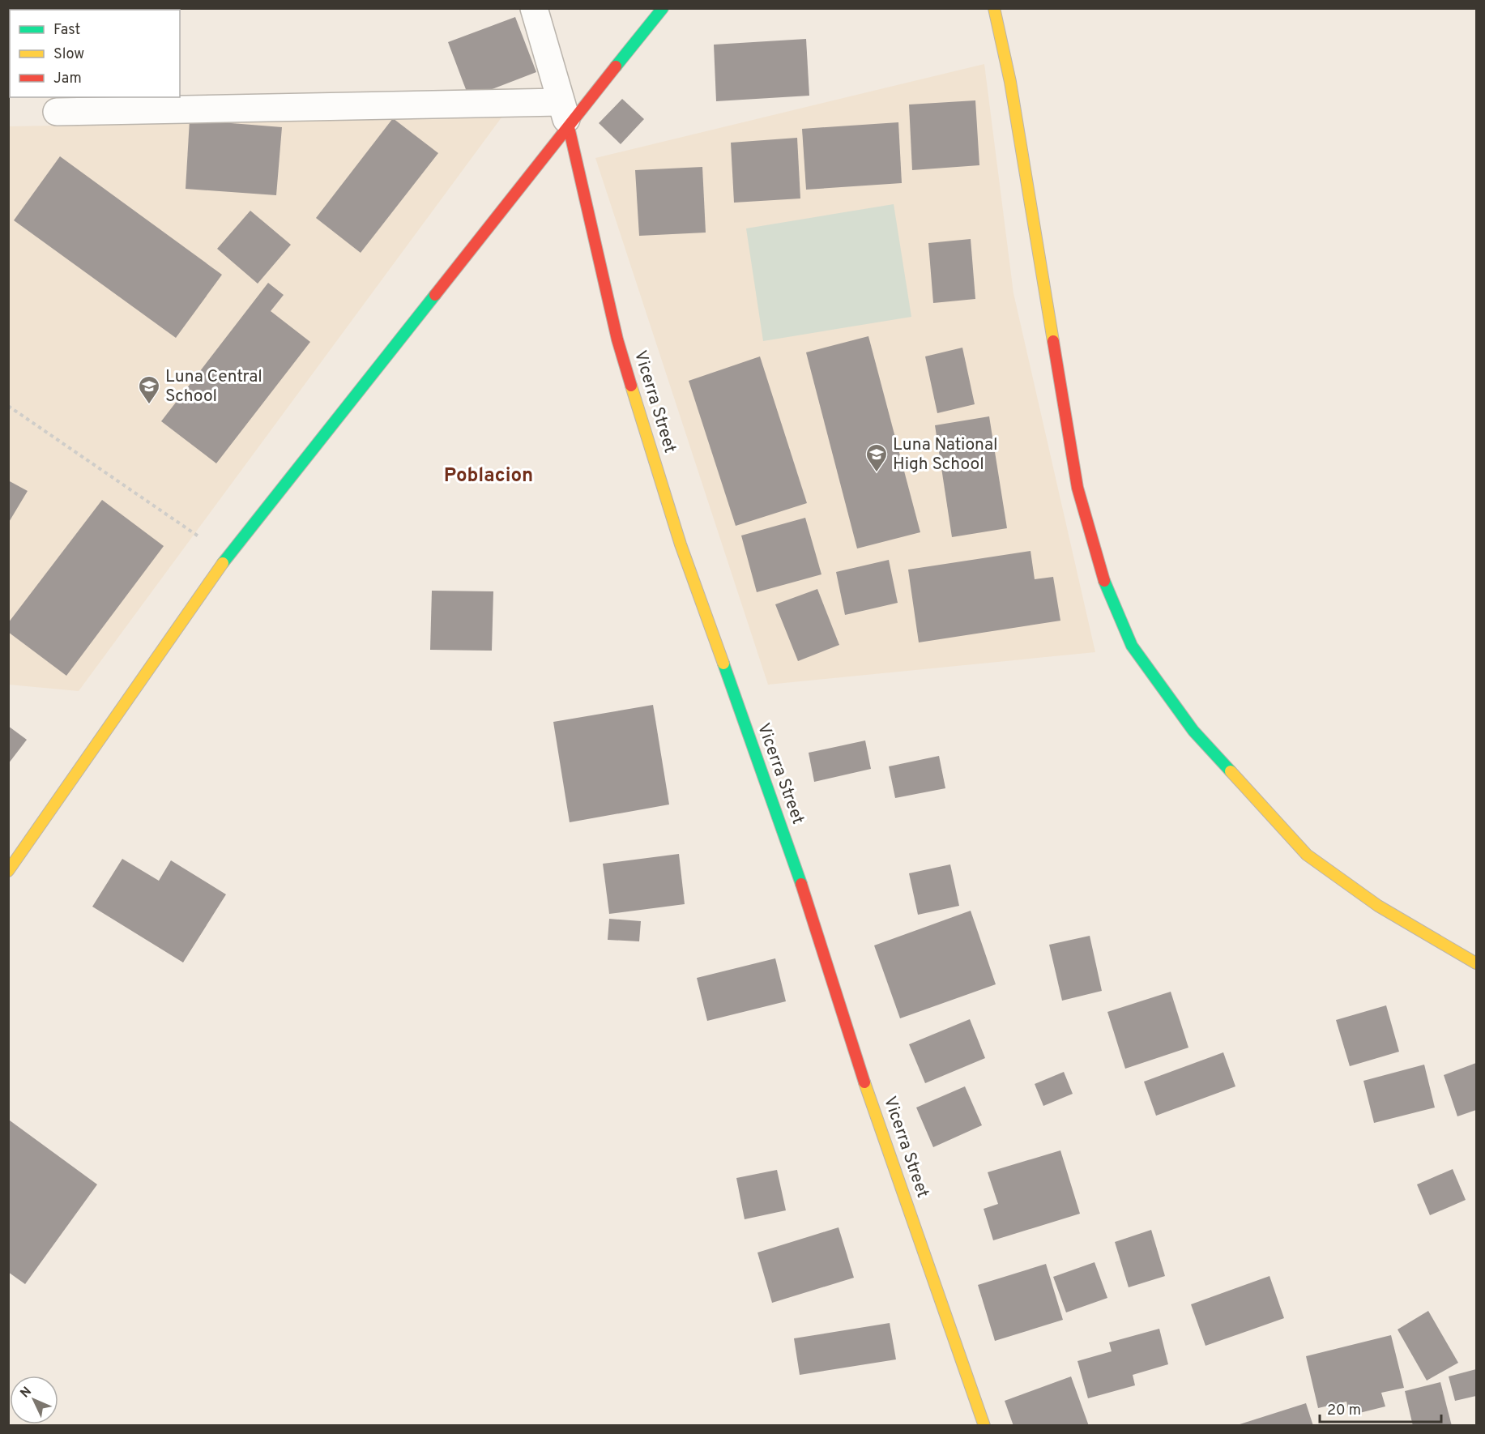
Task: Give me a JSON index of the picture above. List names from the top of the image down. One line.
{"streets":{"street":["Vicerra Street"]},"districts":["Poblacion"],"places":{"school or university":["Luna Central School","Luna National High School"]},"legend":["Fast","Slow","Jam"],"scale_bar":"20 m","north":"top left"}
